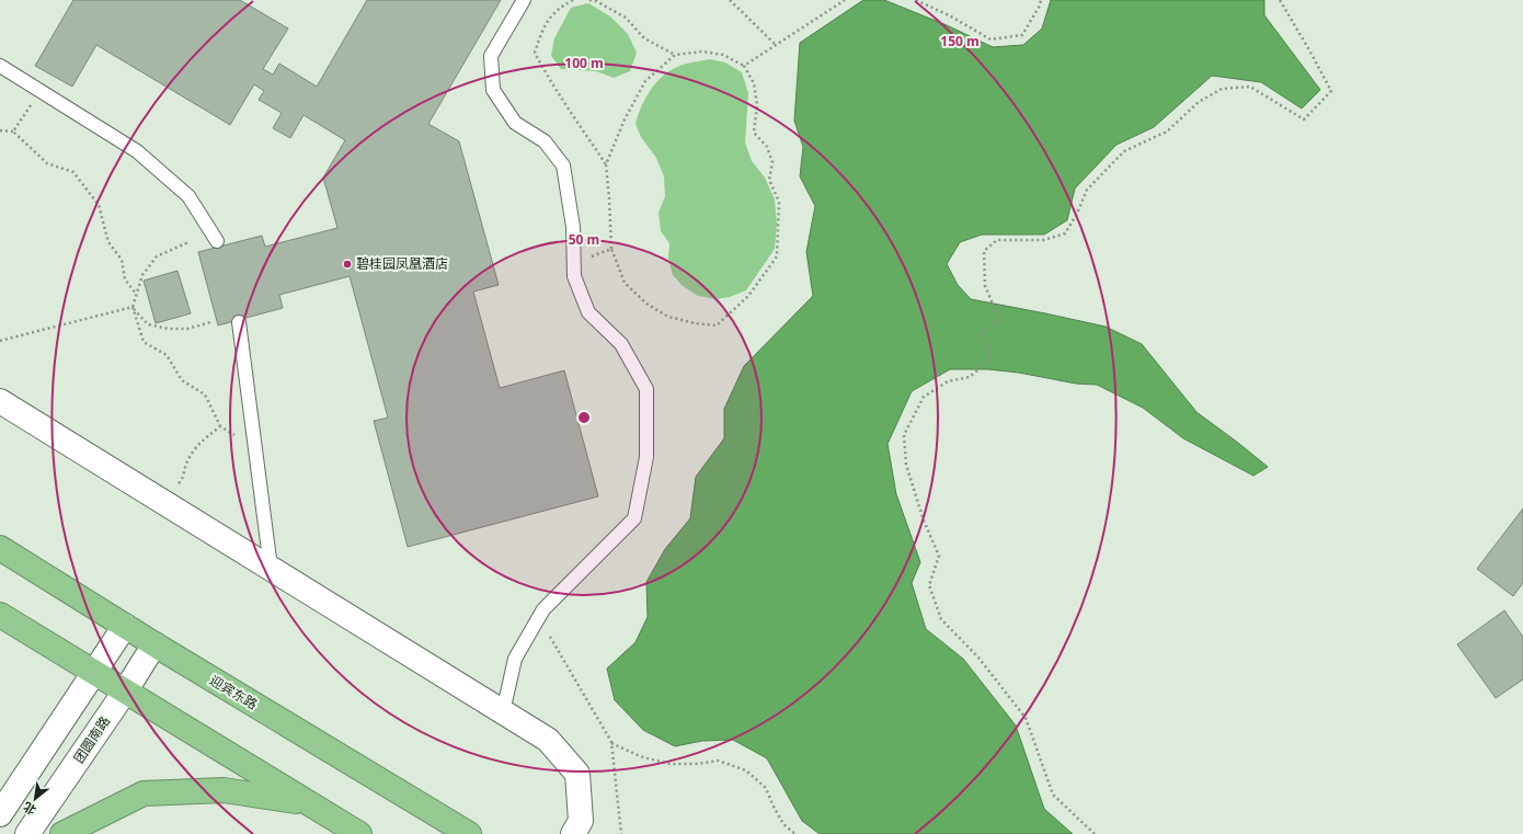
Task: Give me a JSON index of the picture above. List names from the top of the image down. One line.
{"streets":{"highway":["迎宾东路"],"street":["团圆南路"]},"crossings":[["迎宾东路","团圆南路"]],"places":["碧桂园凤凰酒店"],"north":"bottom left","rings":["150 m","100 m","50 m"]}
